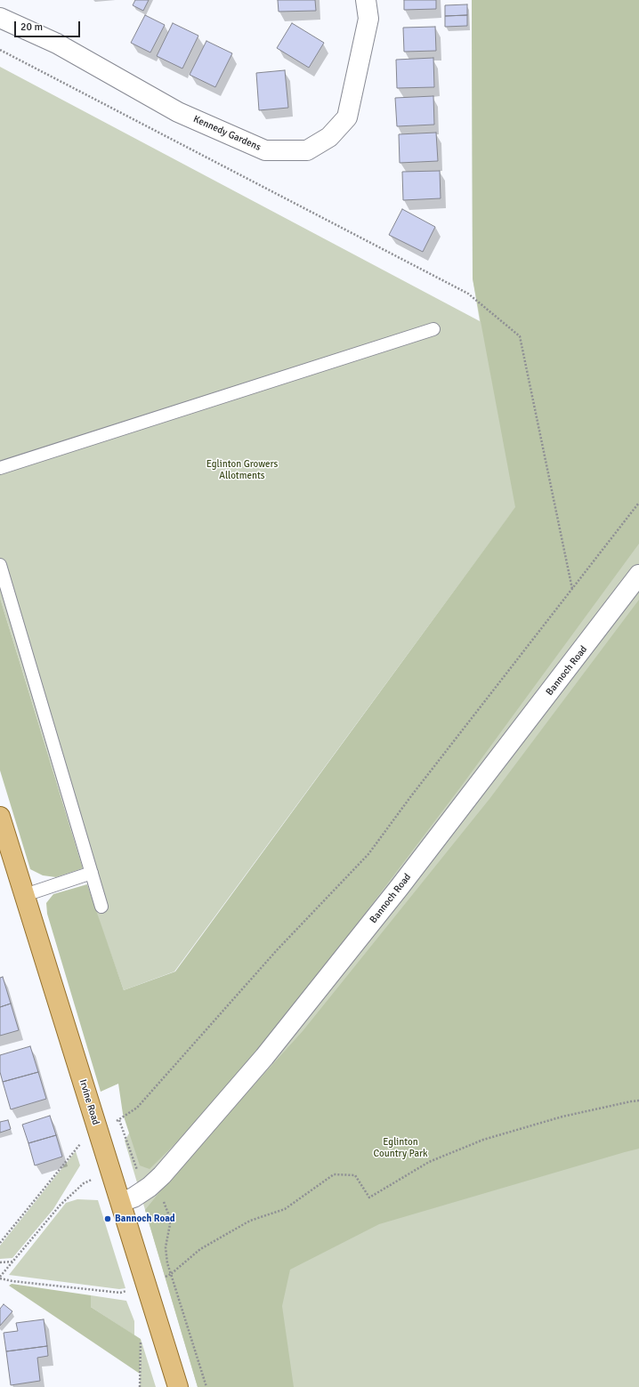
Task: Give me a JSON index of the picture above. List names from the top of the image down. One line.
{"streets":{"main road":["Irvine Road"],"street":["Kennedy Gardens","Bannoch Road"]},"crossings":[["Bannoch Road","Irvine Road"]],"parks":["Eglinton Growers Allotments","Eglinton Country Park"],"places":["Bannoch Road"],"scale_bar":"20 m"}
